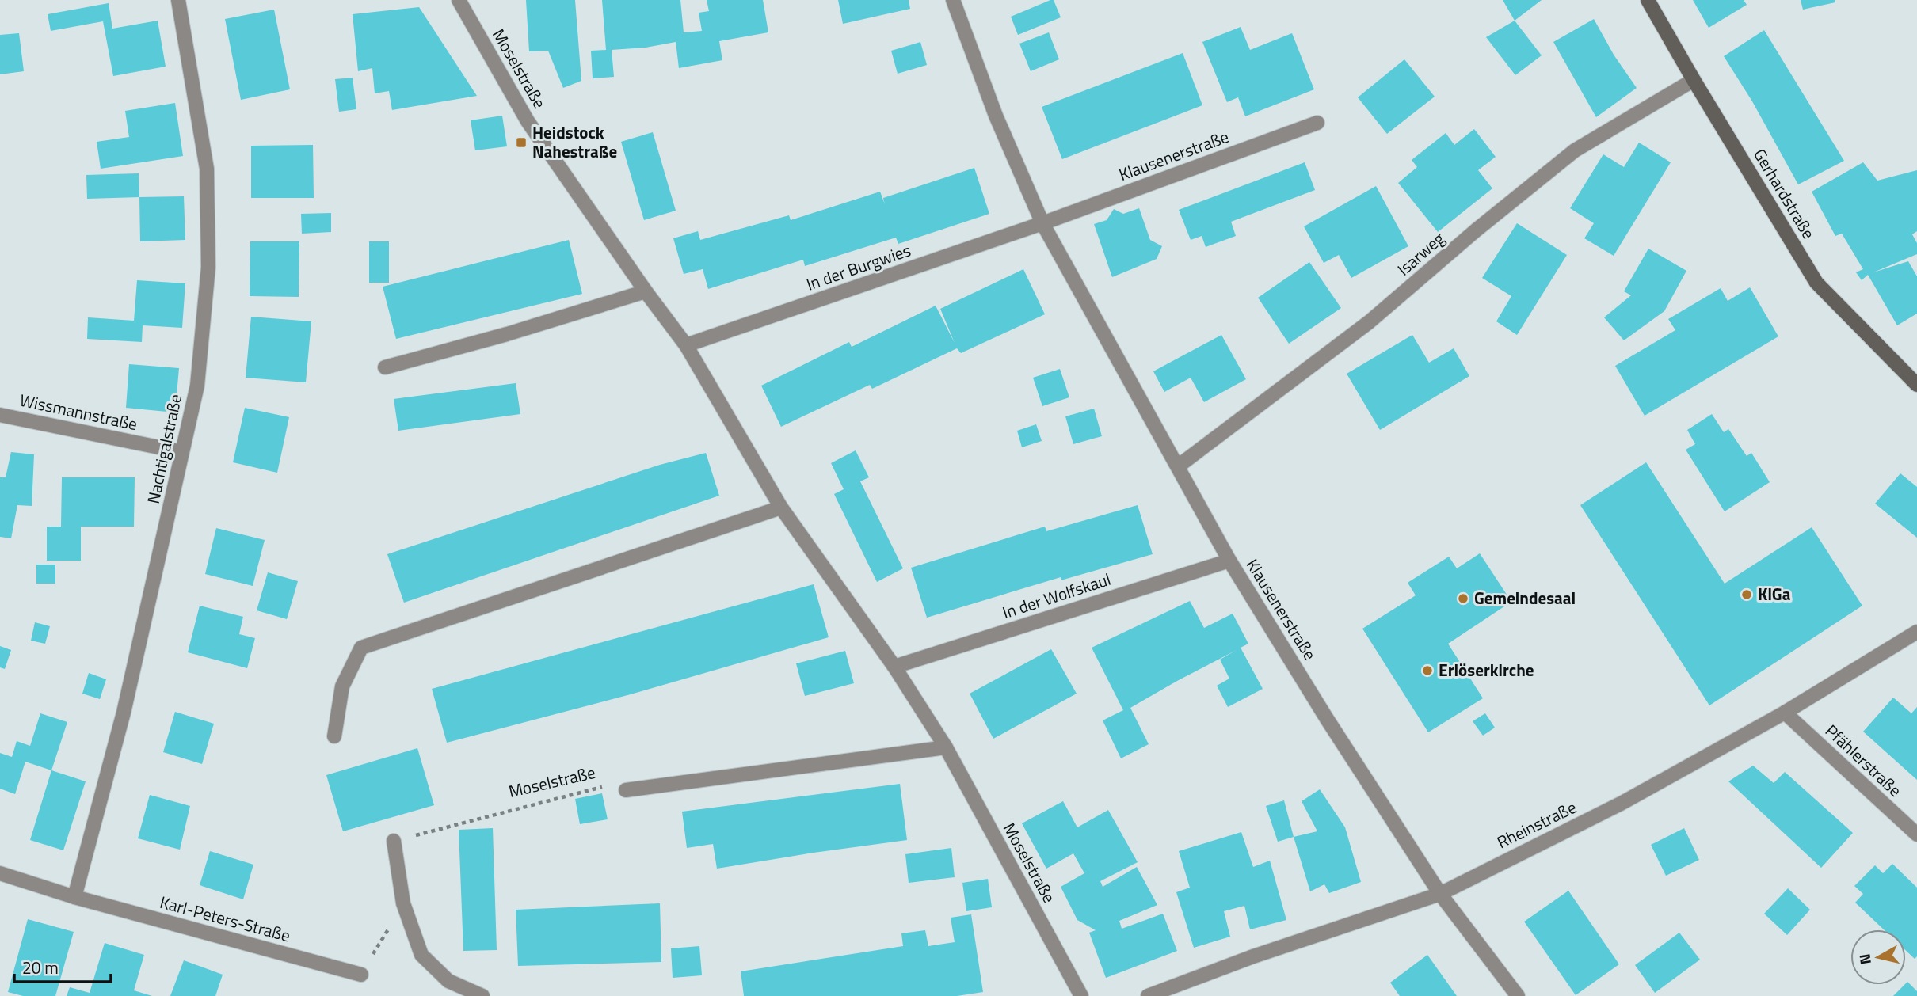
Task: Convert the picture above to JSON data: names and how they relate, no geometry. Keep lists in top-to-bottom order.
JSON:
{
  "streets": {
    "street": [
      "Moselstraße",
      "Klausenerstraße",
      "Gerhardstraße",
      "Isarweg",
      "In der Burgwies",
      "Wissmannstraße",
      "Nachtigalstraße",
      "In der Wolfskaul",
      "Pfählerstraße",
      "Rheinstraße",
      "Karl-Peters-Straße"
    ]
  },
  "crossings": [
    ["Moselstraße", "In der Burgwies"],
    ["Moselstraße", "In der Wolfskaul"],
    ["Klausenerstraße", "Isarweg"],
    ["Klausenerstraße", "In der Burgwies"],
    ["Klausenerstraße", "In der Wolfskaul"],
    ["Klausenerstraße", "Rheinstraße"],
    ["Gerhardstraße", "Isarweg"],
    ["Wissmannstraße", "Nachtigalstraße"],
    ["Nachtigalstraße", "Karl-Peters-Straße"],
    ["Pfählerstraße", "Rheinstraße"]
  ],
  "places": {
    "transit": ["Heidstock Nahestraße"],
    "other": ["KiGa", "Gemeindesaal", "Erlöserkirche"]
  },
  "scale_bar": "20 m",
  "north": "left"
}
